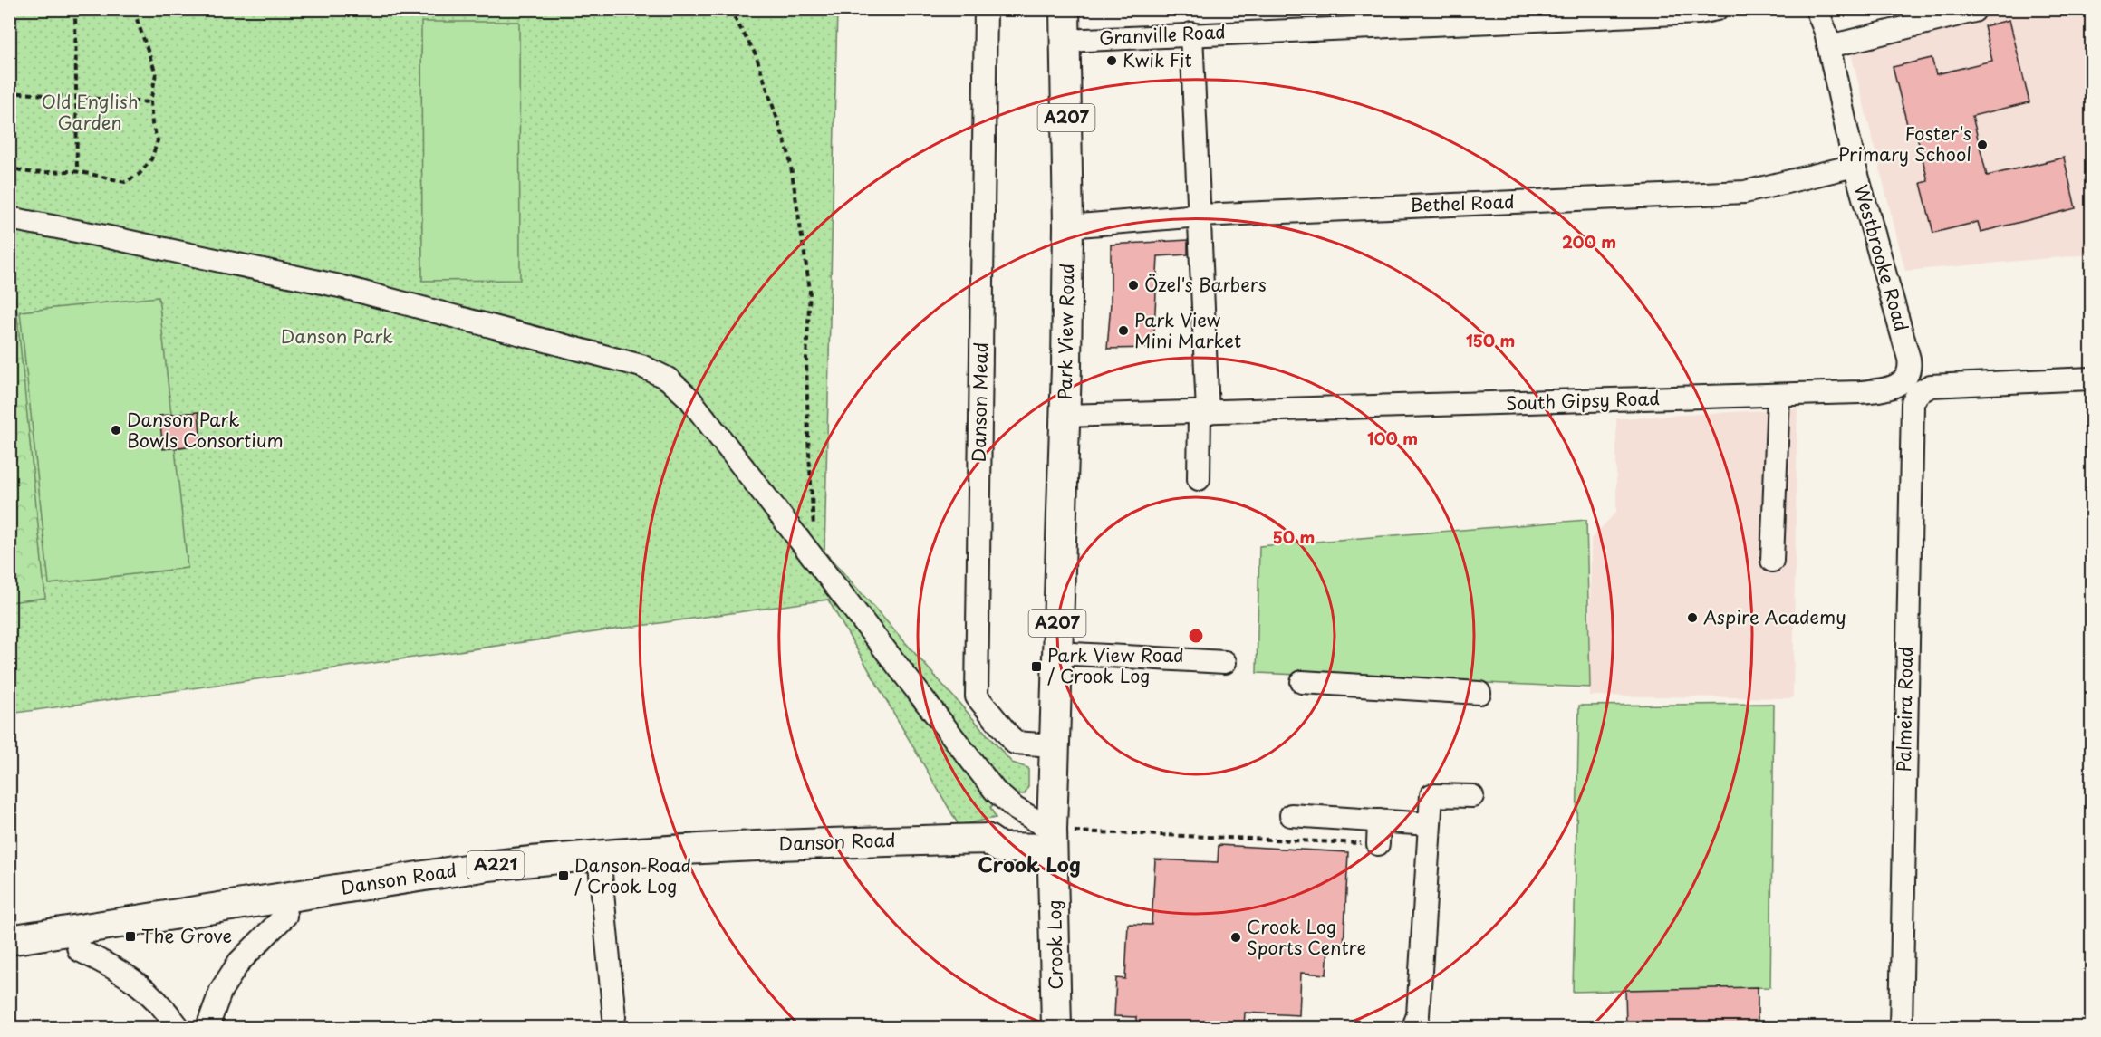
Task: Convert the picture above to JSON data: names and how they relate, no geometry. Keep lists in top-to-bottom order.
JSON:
{
  "streets": {
    "main road": [
      "A207",
      "Park View Road",
      "Danson Road",
      "A221",
      "Crook Log"
    ],
    "street": [
      "Granville Road",
      "Bethel Road",
      "Westbrooke Road",
      "South Gipsy Road",
      "Danson Mead",
      "Palmeira Road"
    ]
  },
  "crossings": [
    ["Granville Road", "Park View Road"],
    ["Bethel Road", "Westbrooke Road"],
    ["Bethel Road", "Park View Road"],
    ["Westbrooke Road", "South Gipsy Road"],
    ["Westbrooke Road", "Palmeira Road"],
    ["Park View Road", "South Gipsy Road"],
    ["Park View Road", "Danson Mead"],
    ["Park View Road", "Danson Road"],
    ["Park View Road", "Crook Log"],
    ["South Gipsy Road", "Palmeira Road"],
    ["Danson Road", "Crook Log"]
  ],
  "districts": ["Crook Log"],
  "parks": ["Old English Garden", "Danson Park"],
  "places": {
    "other": [
      "Kwik Fit",
      "Foster's Primary School",
      "Özel's Barbers",
      "Park View Mini Market",
      "Danson Park Bowls Consortium",
      "Aspire Academy",
      "Crook Log Sports Centre"
    ],
    "transit": ["Park View Road / Crook Log", "Danson Road / Crook Log", "The Grove"]
  },
  "rings": [
    "200 m",
    "150 m",
    "100 m",
    "50 m"
  ]
}
